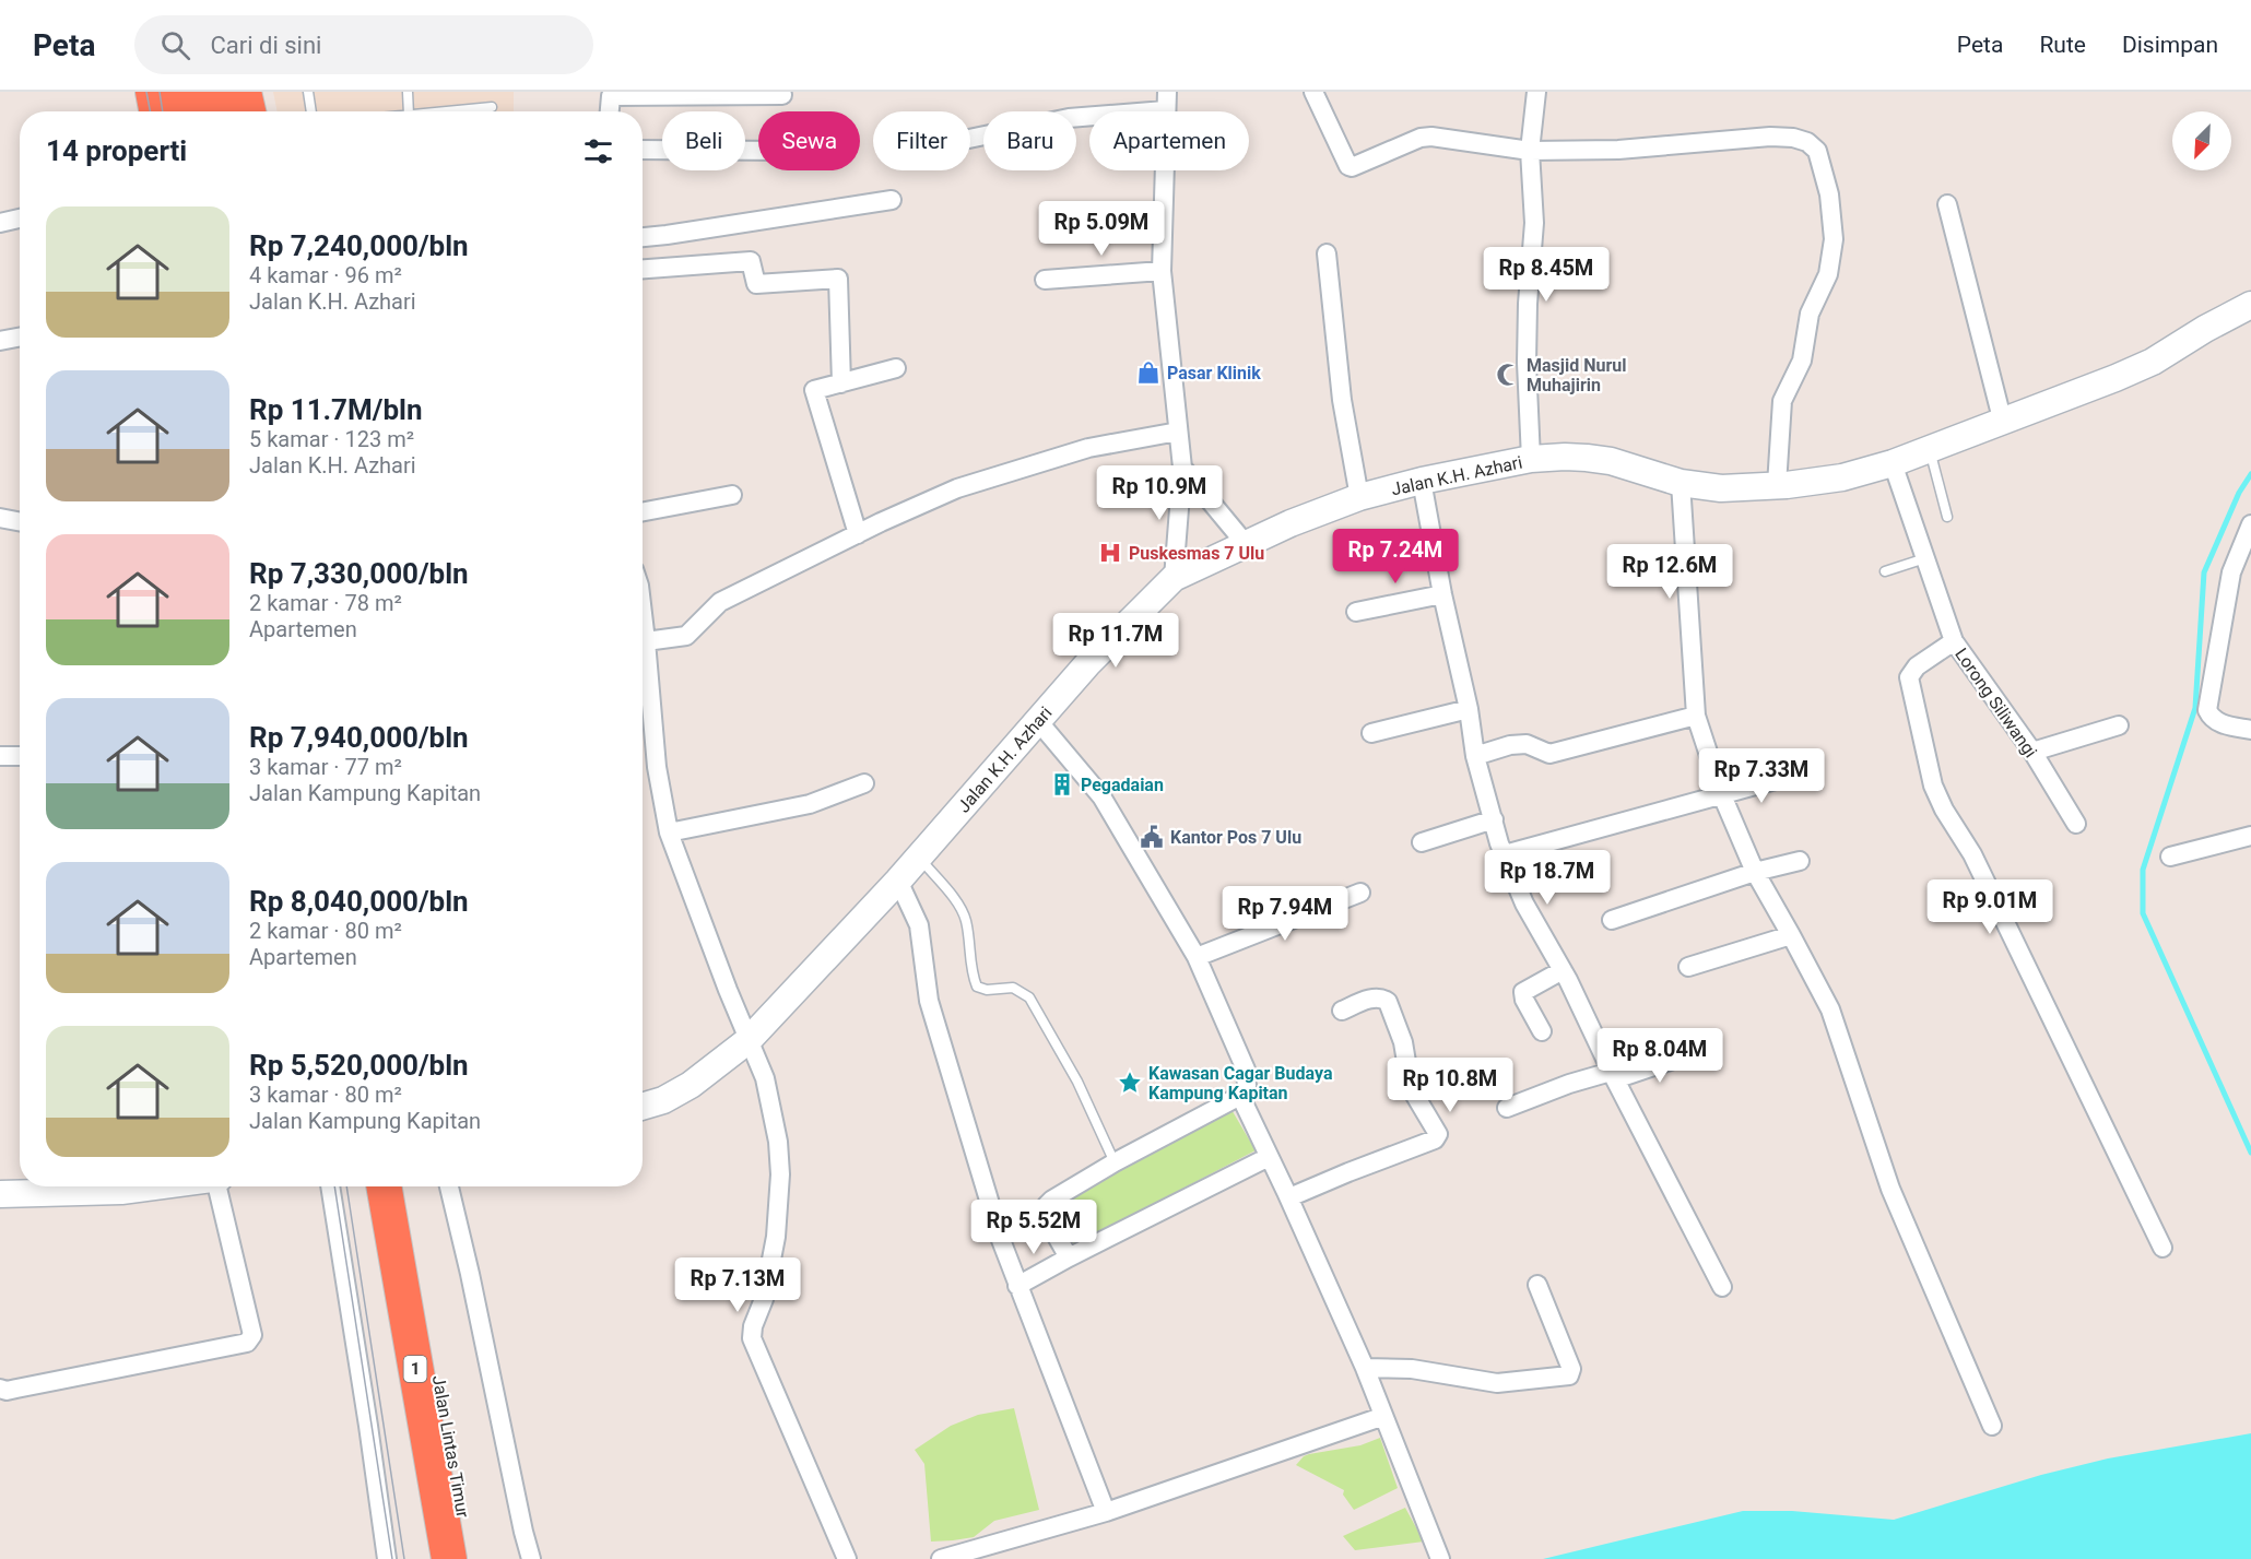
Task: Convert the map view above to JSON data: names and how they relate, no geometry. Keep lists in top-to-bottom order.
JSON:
{
  "streets": {
    "highway": ["1", "Jalan Lintas Timur"],
    "street": ["Jalan K.H. Azhari", "Lorong Siliwangi"]
  },
  "crossings": [
    ["Jalan K.H. Azhari", "Lorong Siliwangi"]
  ],
  "places": {
    "shop": ["Pasar Klinik"],
    "mosque": ["Masjid Nurul Muhajirin"],
    "hospital": ["Puskesmas 7 Ulu"],
    "building": ["Pegadaian"],
    "public building": ["Kantor Pos 7 Ulu"],
    "place": ["Kawasan Cagar Budaya Kampung Kapitan"]
  },
  "north": "bottom left",
  "page": {
    "header": "Peta",
    "search": "Cari di sini",
    "nav": ["Peta", "Rute", "Disimpan"],
    "chip": [
      "Beli",
      "Sewa",
      "Filter",
      "Baru",
      "Apartemen"
    ],
    "heading": "14 properti",
    "list": [
      {
        "name": "Rp 7,240,000/bln",
        "note": "4 kamar · 96 m² · Jalan K.H. Azhari"
      },
      {
        "name": "Rp 11.7M/bln",
        "note": "5 kamar · 123 m² · Jalan K.H. Azhari"
      },
      {
        "name": "Rp 7,330,000/bln",
        "note": "2 kamar · 78 m² · Apartemen"
      },
      {
        "name": "Rp 7,940,000/bln",
        "note": "3 kamar · 77 m² · Jalan Kampung Kapitan"
      },
      {
        "name": "Rp 8,040,000/bln",
        "note": "2 kamar · 80 m² · Apartemen"
      },
      {
        "name": "Rp 5,520,000/bln",
        "note": "3 kamar · 80 m² · Jalan Kampung Kapitan"
      }
    ],
    "price": [
      "Rp 5.09M",
      "Rp 8.45M",
      "Rp 10.9M",
      "Rp 7.24M",
      "Rp 12.6M",
      "Rp 11.7M",
      "Rp 7.33M",
      "Rp 18.7M",
      "Rp 9.01M",
      "Rp 7.94M",
      "Rp 8.04M",
      "Rp 10.8M",
      "Rp 5.52M",
      "Rp 7.13M"
    ]
  }
}
